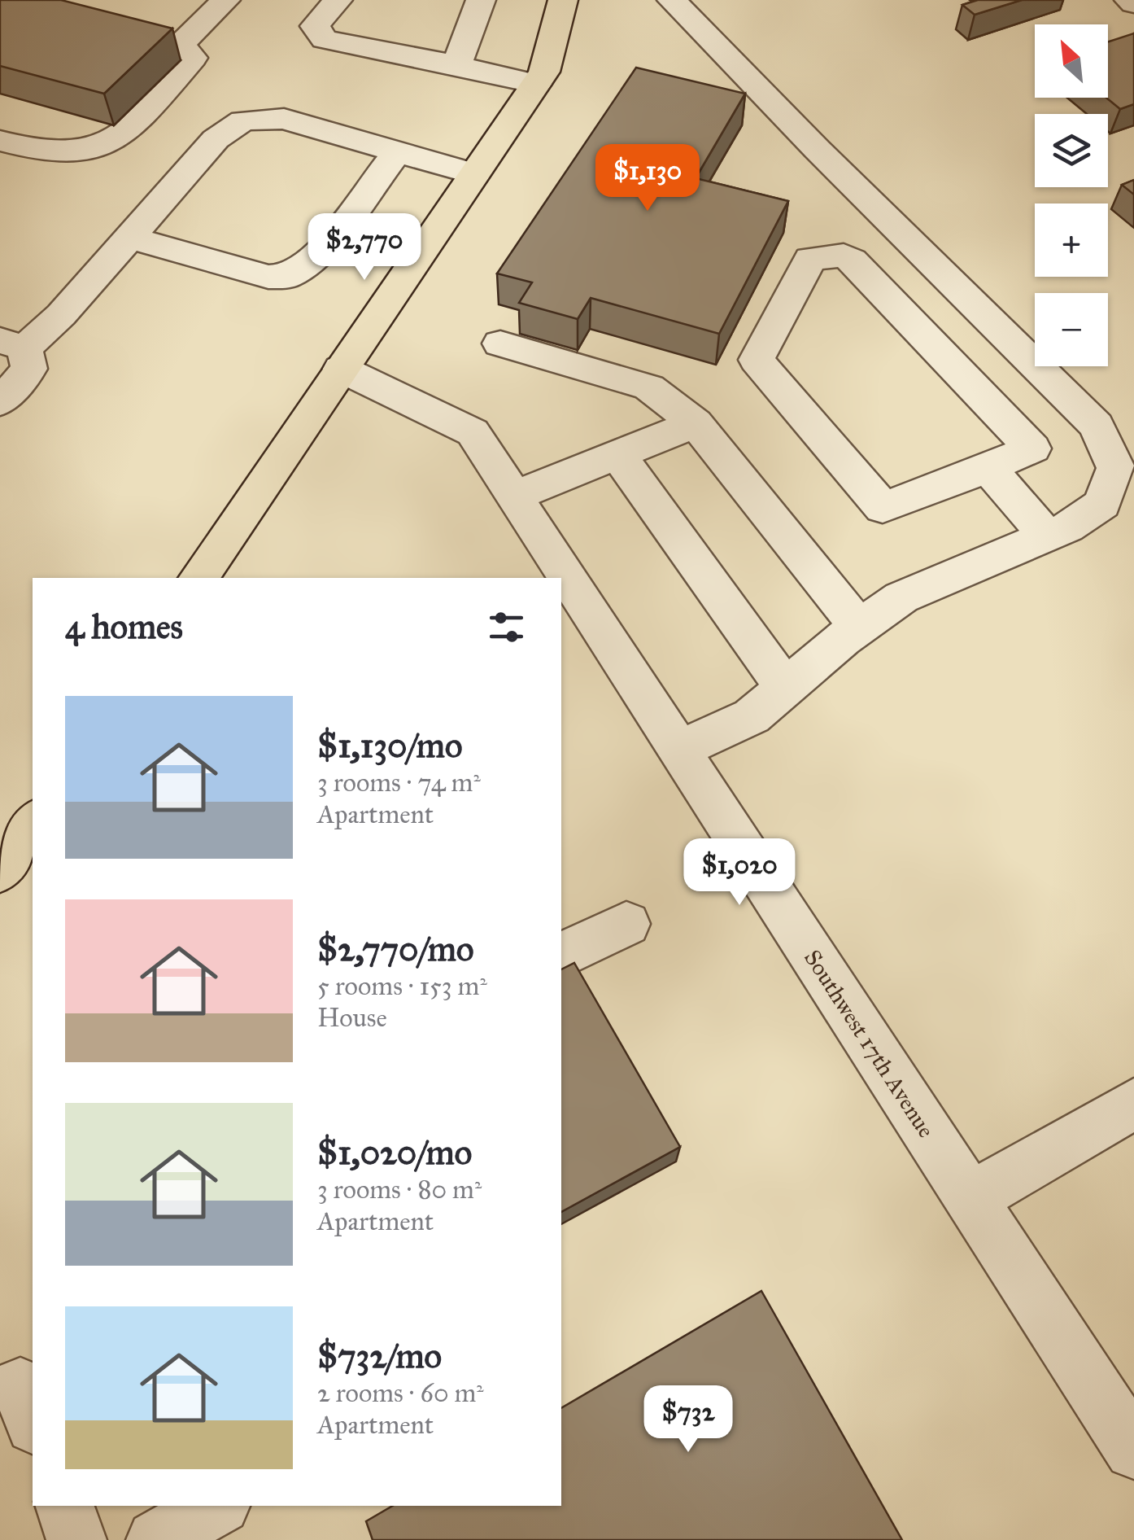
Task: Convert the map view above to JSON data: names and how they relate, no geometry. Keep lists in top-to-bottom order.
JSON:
{
  "streets": {
    "street": ["Southwest 17th Avenue"]
  },
  "north": "top left",
  "page": {
    "map_buttons": ["+", "−"],
    "price": [
      "$1,130",
      "$2,770",
      "$1,020",
      "$732"
    ],
    "heading": "4 homes",
    "list": [
      {
        "name": "$1,130/mo",
        "note": "3 rooms · 74 m² · Apartment"
      },
      {
        "name": "$2,770/mo",
        "note": "5 rooms · 153 m² · House"
      },
      {
        "name": "$1,020/mo",
        "note": "3 rooms · 80 m² · Apartment"
      },
      {
        "name": "$732/mo",
        "note": "2 rooms · 60 m² · Apartment"
      }
    ]
  }
}
